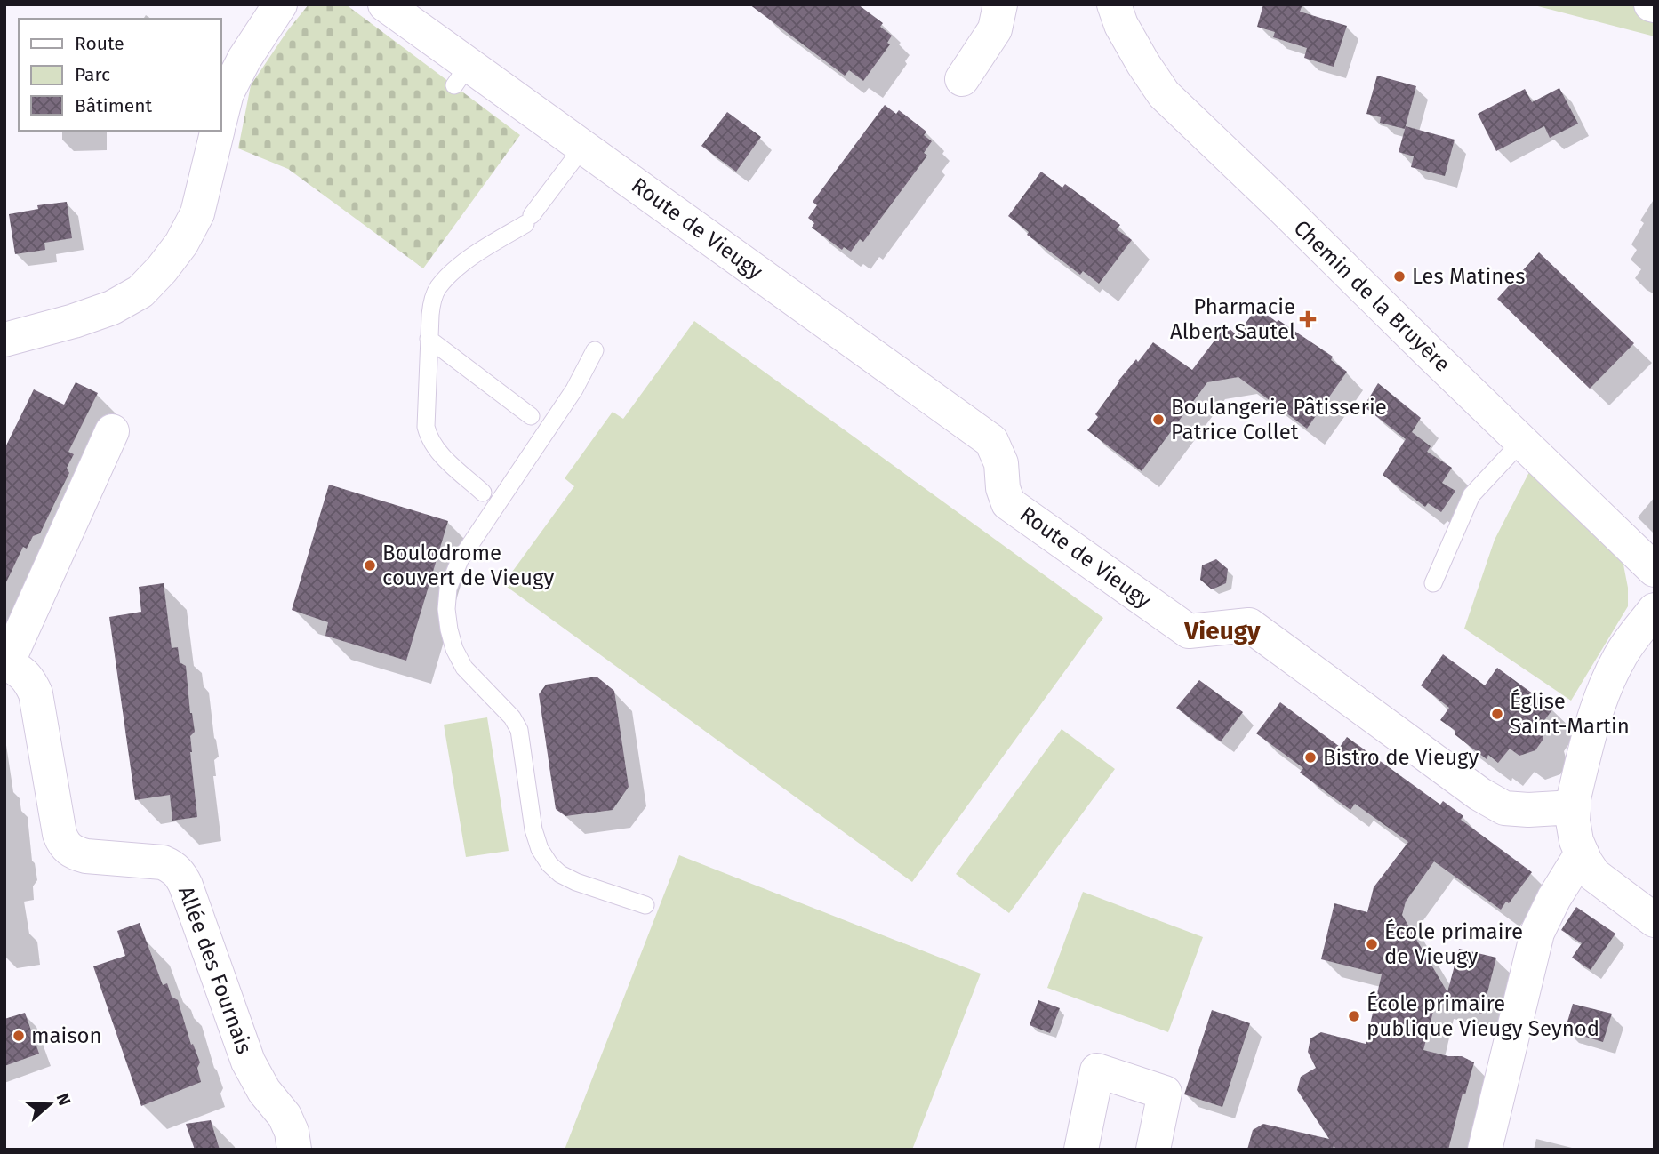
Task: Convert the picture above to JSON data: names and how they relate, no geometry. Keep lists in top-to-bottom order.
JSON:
{
  "streets": {
    "street": ["Route de Vieugy", "Chemin de la Bruyère", "Allée des Fournais"]
  },
  "districts": ["Vieugy"],
  "places": {
    "other": [
      "Les Matines",
      "Boulangerie Pâtisserie Patrice Collet",
      "Boulodrome couvert de Vieugy",
      "Église Saint-Martin",
      "Bistro de Vieugy",
      "École primaire de Vieugy",
      "École primaire publique Vieugy Seynod",
      "maison"
    ],
    "health": ["Pharmacie Albert Sautel"]
  },
  "legend": ["Route", "Parc", "Bâtiment"],
  "north": "right"
}
